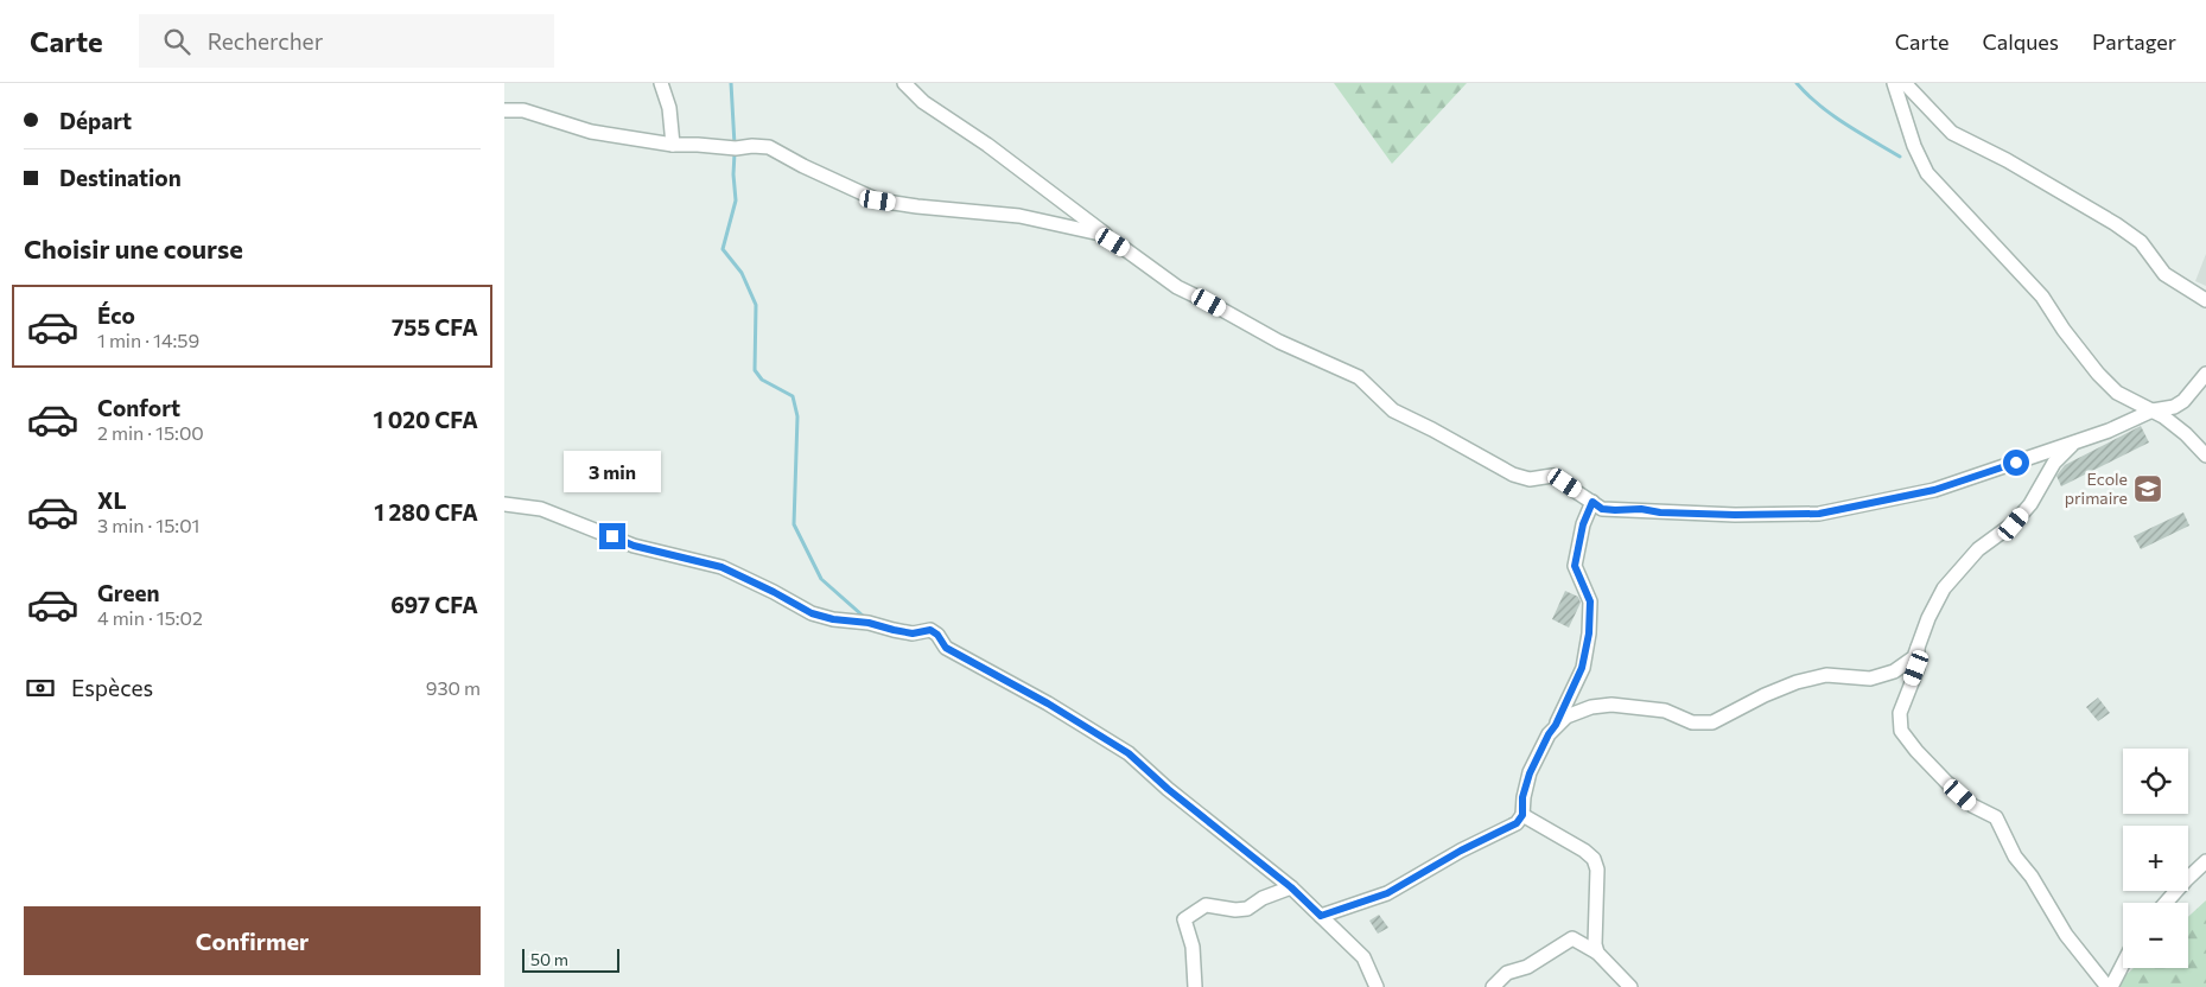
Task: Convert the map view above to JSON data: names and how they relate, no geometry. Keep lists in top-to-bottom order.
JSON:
{
  "places": {
    "school or university": ["Ecole primaire"]
  },
  "scale_bar": "50 m",
  "page": {
    "header": "Carte",
    "search": "Rechercher",
    "nav": ["Carte", "Calques", "Partager"],
    "banner": ["Départ", "Destination"],
    "heading": "Choisir une course",
    "list": [
      {
        "name": "Éco",
        "note": "1 min · 14:59",
        "value": "755 CFA"
      },
      {
        "name": "Confort",
        "note": "2 min · 15:00",
        "value": "1 020 CFA"
      },
      {
        "name": "XL",
        "note": "3 min · 15:01",
        "value": "1 280 CFA"
      },
      {
        "name": "Green",
        "note": "4 min · 15:02",
        "value": "697 CFA"
      }
    ],
    "bubble": "3 min",
    "pay": ["Espèces", "930 m"],
    "map_buttons": ["+", "−"],
    "buttons": "Confirmer",
    "scale": "50 m"
  }
}
